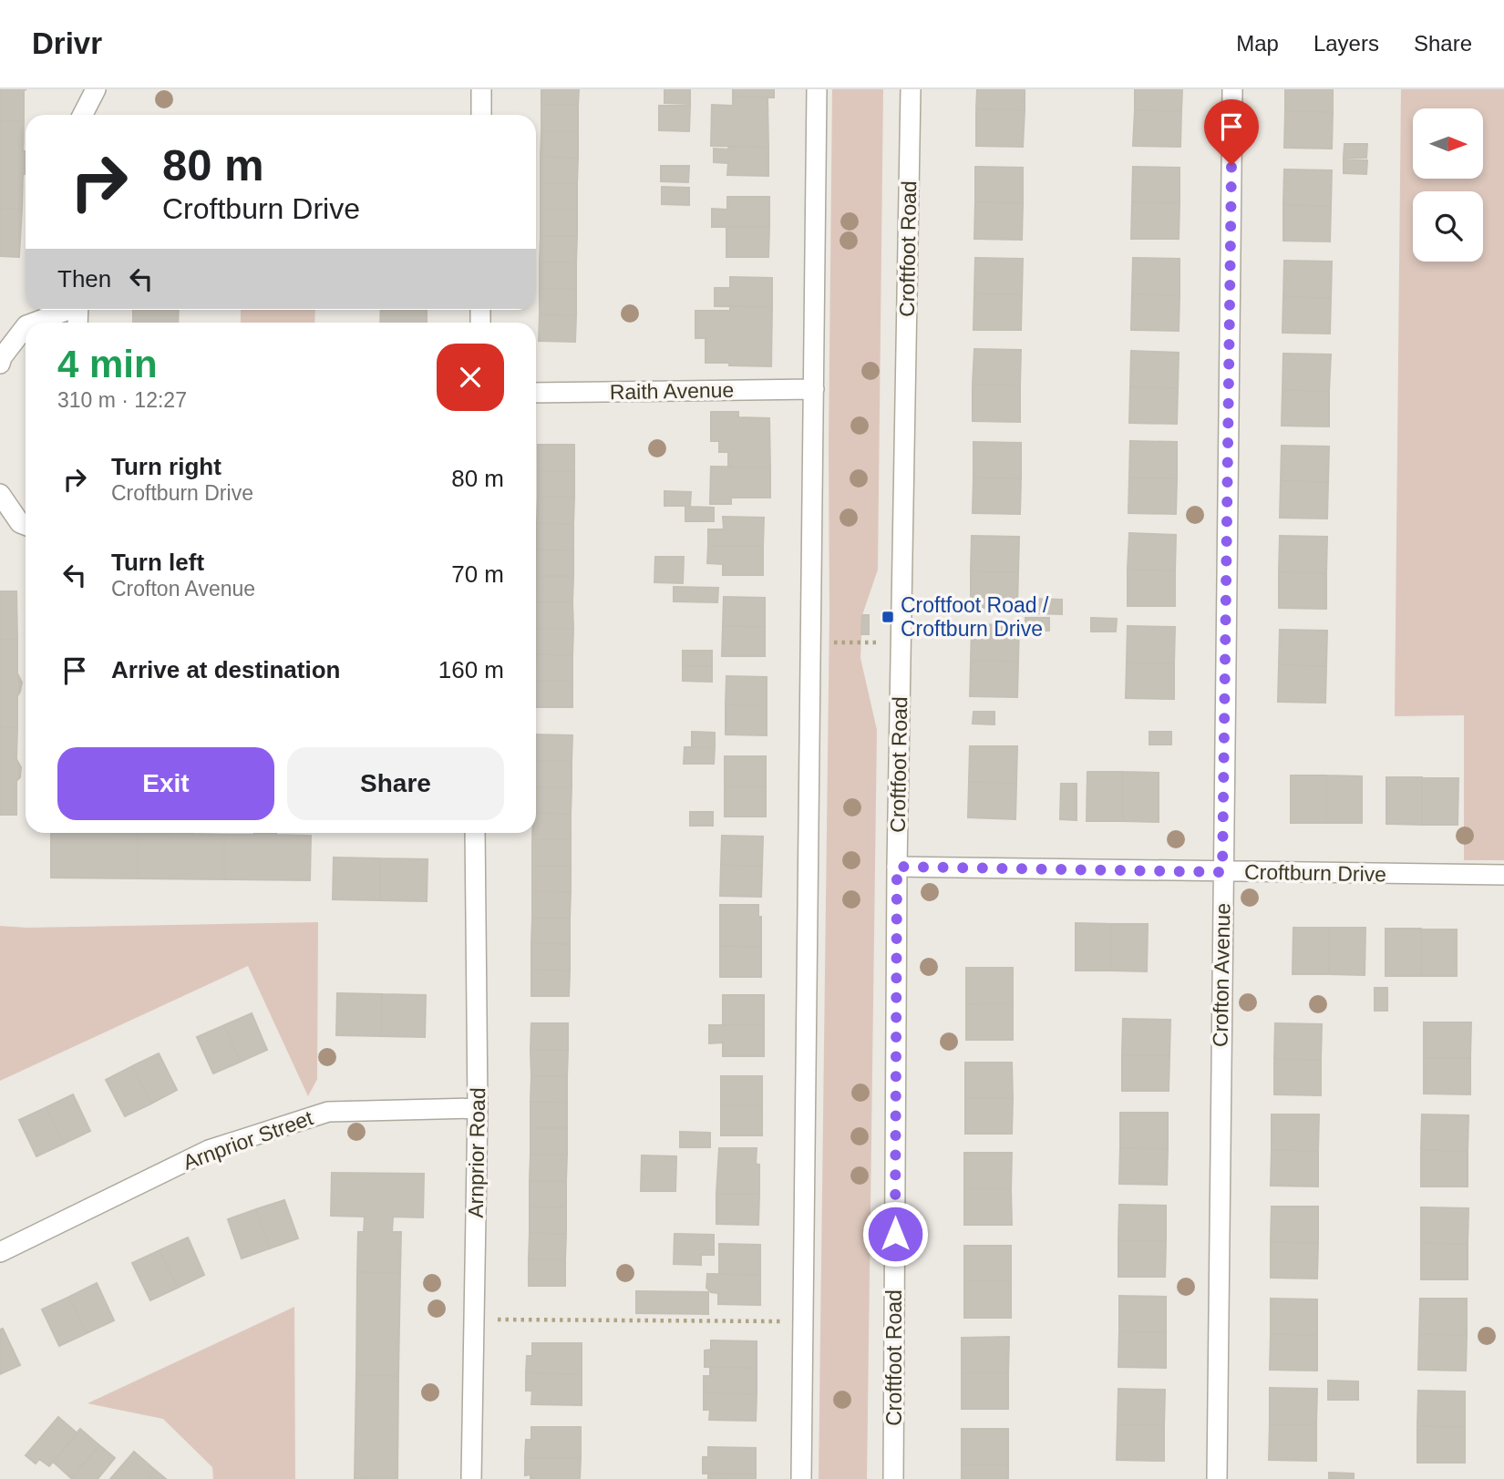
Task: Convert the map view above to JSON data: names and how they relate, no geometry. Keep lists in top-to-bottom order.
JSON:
{
  "streets": {
    "street": [
      "Croftfoot Road",
      "Raith Avenue",
      "Croftburn Drive",
      "Crofton Avenue",
      "Arnprior Street",
      "Arnprior Road"
    ]
  },
  "crossings": [
    ["Croftfoot Road", "Croftburn Drive"],
    ["Croftburn Drive", "Crofton Avenue"],
    ["Arnprior Street", "Arnprior Road"]
  ],
  "places": {
    "transit": ["Croftfoot Road / Croftburn Drive"]
  },
  "north": "right",
  "page": {
    "header": "Drivr",
    "nav": ["Map", "Layers", "Share"],
    "turn": ["80 m", "Croftburn Drive"],
    "then": "Then",
    "heading": ["4 min", "310 m · 12:27"],
    "list": [
      {
        "name": "Turn right",
        "note": "Croftburn Drive",
        "value": "80 m"
      },
      {
        "name": "Turn left",
        "note": "Crofton Avenue",
        "value": "70 m"
      },
      {
        "name": "Arrive at destination",
        "value": "160 m"
      }
    ],
    "buttons": ["Exit", "Share"]
  }
}
